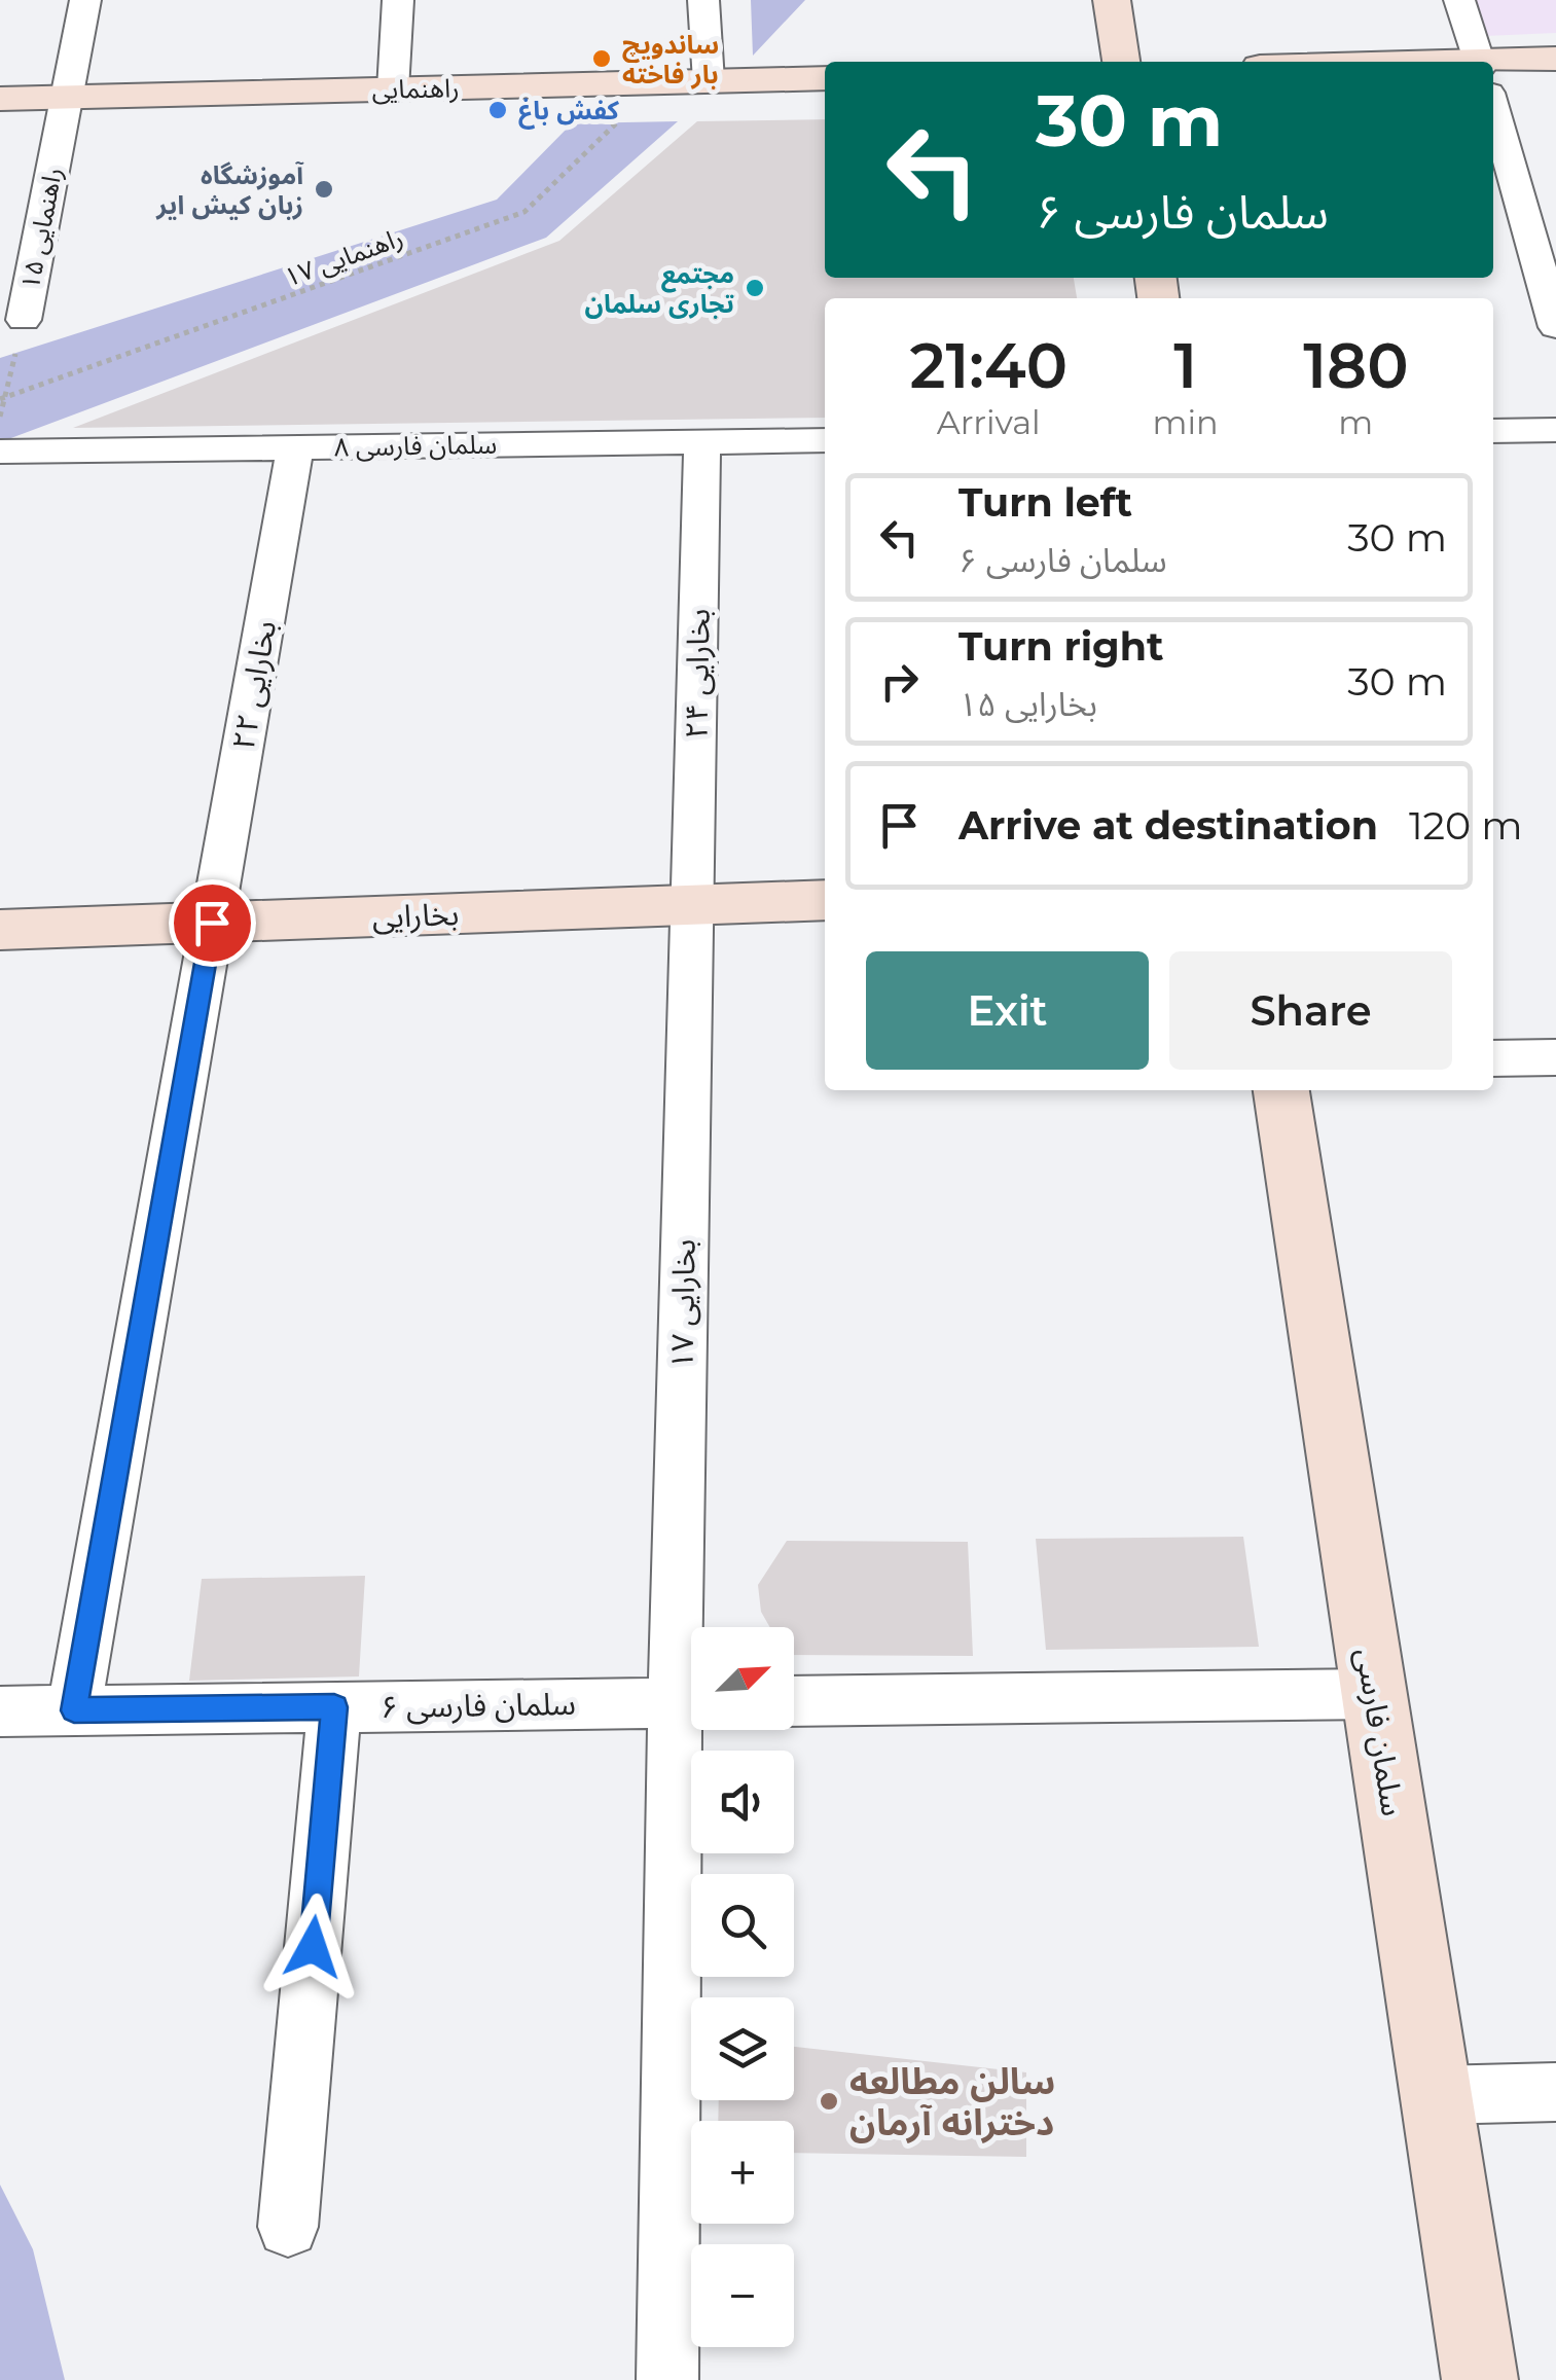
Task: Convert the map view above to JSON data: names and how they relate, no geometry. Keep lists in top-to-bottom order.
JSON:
{
  "streets": {
    "street": [
      "راهنمایی",
      "راهنمایی ۱۵",
      "سلمان فارسی ۸",
      "بخارایی ۲۴",
      "بخارایی ۲۲",
      "بخارایی",
      "بخارایی ۱۷",
      "سلمان فارسی ۶",
      "سلمان فارسی"
    ],
    "path": ["راهنمایی ۱۷"]
  },
  "crossings": [
    ["راهنمایی", "راهنمایی ۱۵"],
    ["راهنمایی", "راهنمایی ۱۷"],
    ["راهنمایی ۱۵", "راهنمایی ۱۷"],
    ["سلمان فارسی ۸", "بخارایی ۲۴"],
    ["سلمان فارسی ۸", "بخارایی ۲۲"],
    ["بخارایی ۲۴", "بخارایی"],
    ["بخارایی ۲۴", "بخارایی ۱۷"],
    ["بخارایی ۲۲", "بخارایی"],
    ["بخارایی ۲۲", "سلمان فارسی ۶"],
    ["بخارایی", "بخارایی ۱۷"]
  ],
  "places": [
    "ساندویچ بار فاخته",
    "کفش باغ",
    "آموزشگاه زبان کیش ایر",
    "مجتمع تجاری سلمان",
    "سالن مطالعه دخترانه آرمان"
  ],
  "north": "top right",
  "page": {
    "turn": ["30 m", "سلمان فارسی ۶"],
    "eta": [
      "21:40",
      "Arrival",
      "1",
      "min",
      "180",
      "m"
    ],
    "list": [
      {
        "name": "Turn left",
        "note": "سلمان فارسی ۶",
        "value": "30 m"
      },
      {
        "name": "Turn right",
        "note": "بخارایی ۱۵",
        "value": "30 m"
      },
      {
        "name": "Arrive at destination",
        "value": "120 m"
      }
    ],
    "buttons": ["Exit", "Share"],
    "map_buttons": ["+", "−"]
  }
}
